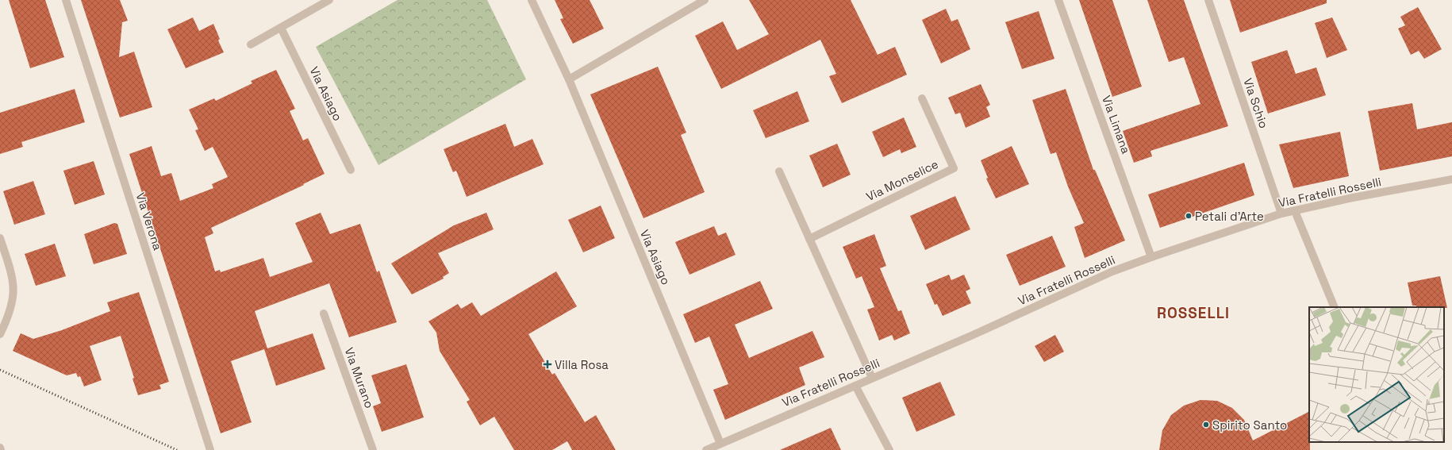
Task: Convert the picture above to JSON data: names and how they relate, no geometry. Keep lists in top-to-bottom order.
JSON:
{
  "streets": {
    "street": [
      "Via Asiago",
      "Via Schio",
      "Via Limana",
      "Via Monselice",
      "Via Fratelli Rosselli",
      "Via Verona",
      "Via Murano"
    ]
  },
  "crossings": [
    ["Via Asiago", "Via Fratelli Rosselli"],
    ["Via Schio", "Via Fratelli Rosselli"],
    ["Via Limana", "Via Fratelli Rosselli"]
  ],
  "districts": ["ROSSELLI"],
  "places": {
    "other": ["Petali d'Arte", "Spirito Santo"],
    "health": ["Villa Rosa"]
  }
}
